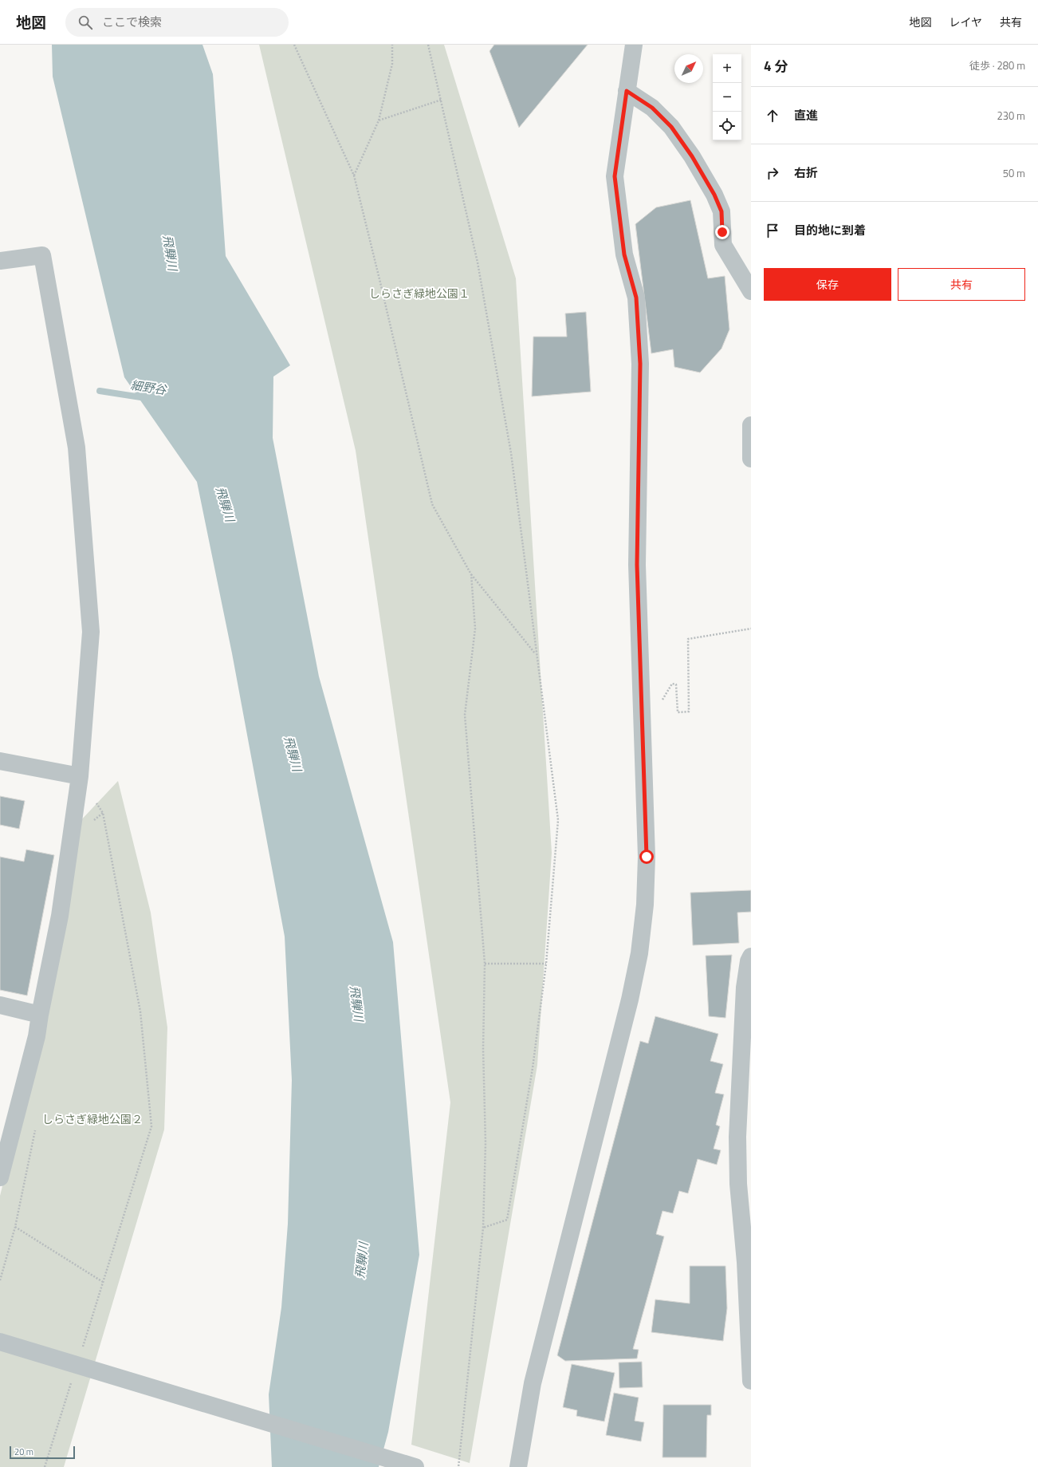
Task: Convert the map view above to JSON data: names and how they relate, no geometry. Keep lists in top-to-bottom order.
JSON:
{
  "water": ["飛騨川", "細野谷"],
  "parks": ["しらさぎ緑地公園１", "しらさぎ緑地公園２"],
  "scale_bar": "20 m",
  "north": "top right",
  "page": {
    "header": "地図",
    "search": "ここで検索",
    "nav": ["地図", "レイヤ", "共有"],
    "heading": ["4 分", "徒歩 · 280 m"],
    "map_buttons": ["+", "−"],
    "list": [
      ["直進", "230 m"],
      ["右折", "50 m"],
      "目的地に到着"
    ],
    "buttons": ["保存", "共有"],
    "scale": "20 m"
  }
}
